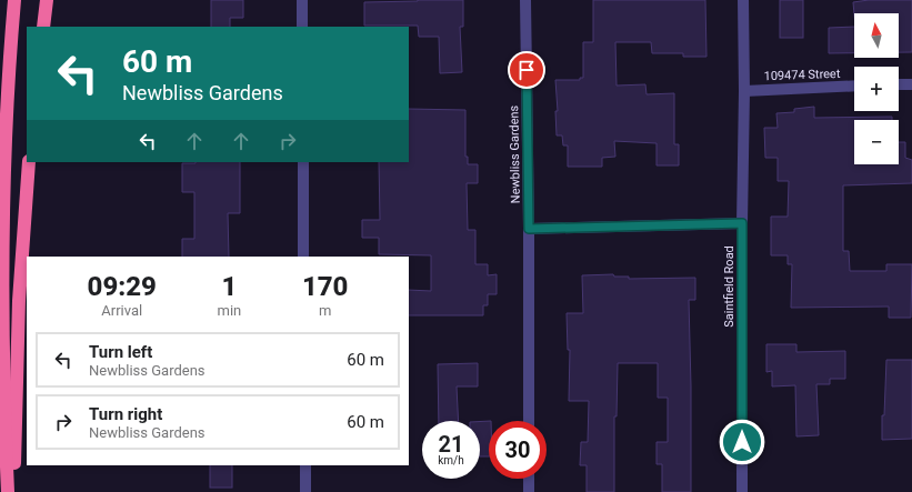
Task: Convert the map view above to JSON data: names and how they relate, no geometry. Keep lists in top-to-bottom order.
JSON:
{
  "streets": {
    "street": ["109474 Street", "Newbliss Gardens", "Saintfield Road"]
  },
  "crossings": [
    ["109474 Street", "Saintfield Road"]
  ],
  "north": "top",
  "page": {
    "map_buttons": ["+", "−"],
    "turn": ["60 m", "Newbliss Gardens"],
    "eta": [
      "09:29",
      "Arrival",
      "1",
      "min",
      "170",
      "m"
    ],
    "list": [
      {
        "name": "Turn left",
        "note": "Newbliss Gardens",
        "value": "60 m"
      },
      {
        "name": "Turn right",
        "note": "Newbliss Gardens",
        "value": "60 m"
      }
    ],
    "speed": "21 km/h",
    "limit": "30"
  }
}
